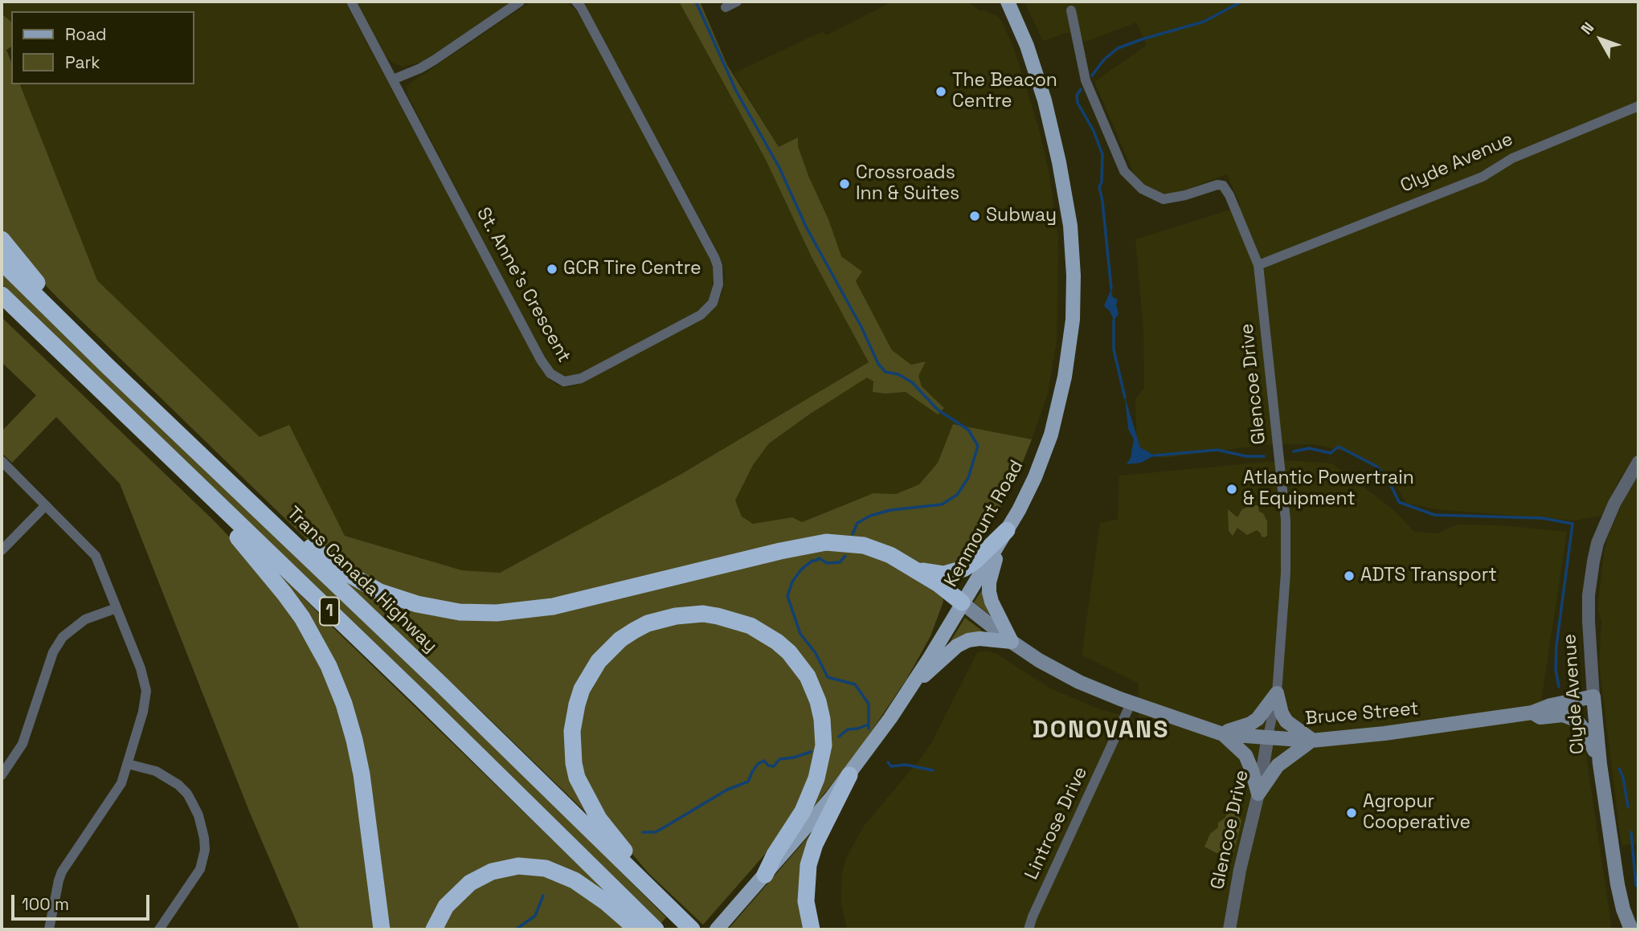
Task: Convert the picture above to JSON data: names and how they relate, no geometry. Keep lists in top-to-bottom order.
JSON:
{
  "streets": {
    "highway": ["Trans Canada Highway", "1"],
    "main road": ["Clyde Avenue", "Kenmount Road", "Bruce Street"],
    "street": ["St. Anne's Crescent", "Glencoe Drive", "Lintrose Drive"]
  },
  "crossings": [
    ["Clyde Avenue", "Glencoe Drive"],
    ["Clyde Avenue", "Bruce Street"],
    ["Glencoe Drive", "Bruce Street"],
    ["Kenmount Road", "Bruce Street"],
    ["Bruce Street", "Lintrose Drive"]
  ],
  "districts": ["DONOVANS"],
  "places": [
    "The Beacon Centre",
    "Crossroads Inn & Suites",
    "Subway",
    "GCR Tire Centre",
    "Atlantic Powertrain & Equipment",
    "ADTS Transport",
    "Agropur Cooperative"
  ],
  "legend": ["Road", "Park"],
  "scale_bar": "100 m",
  "north": "top left"
}
